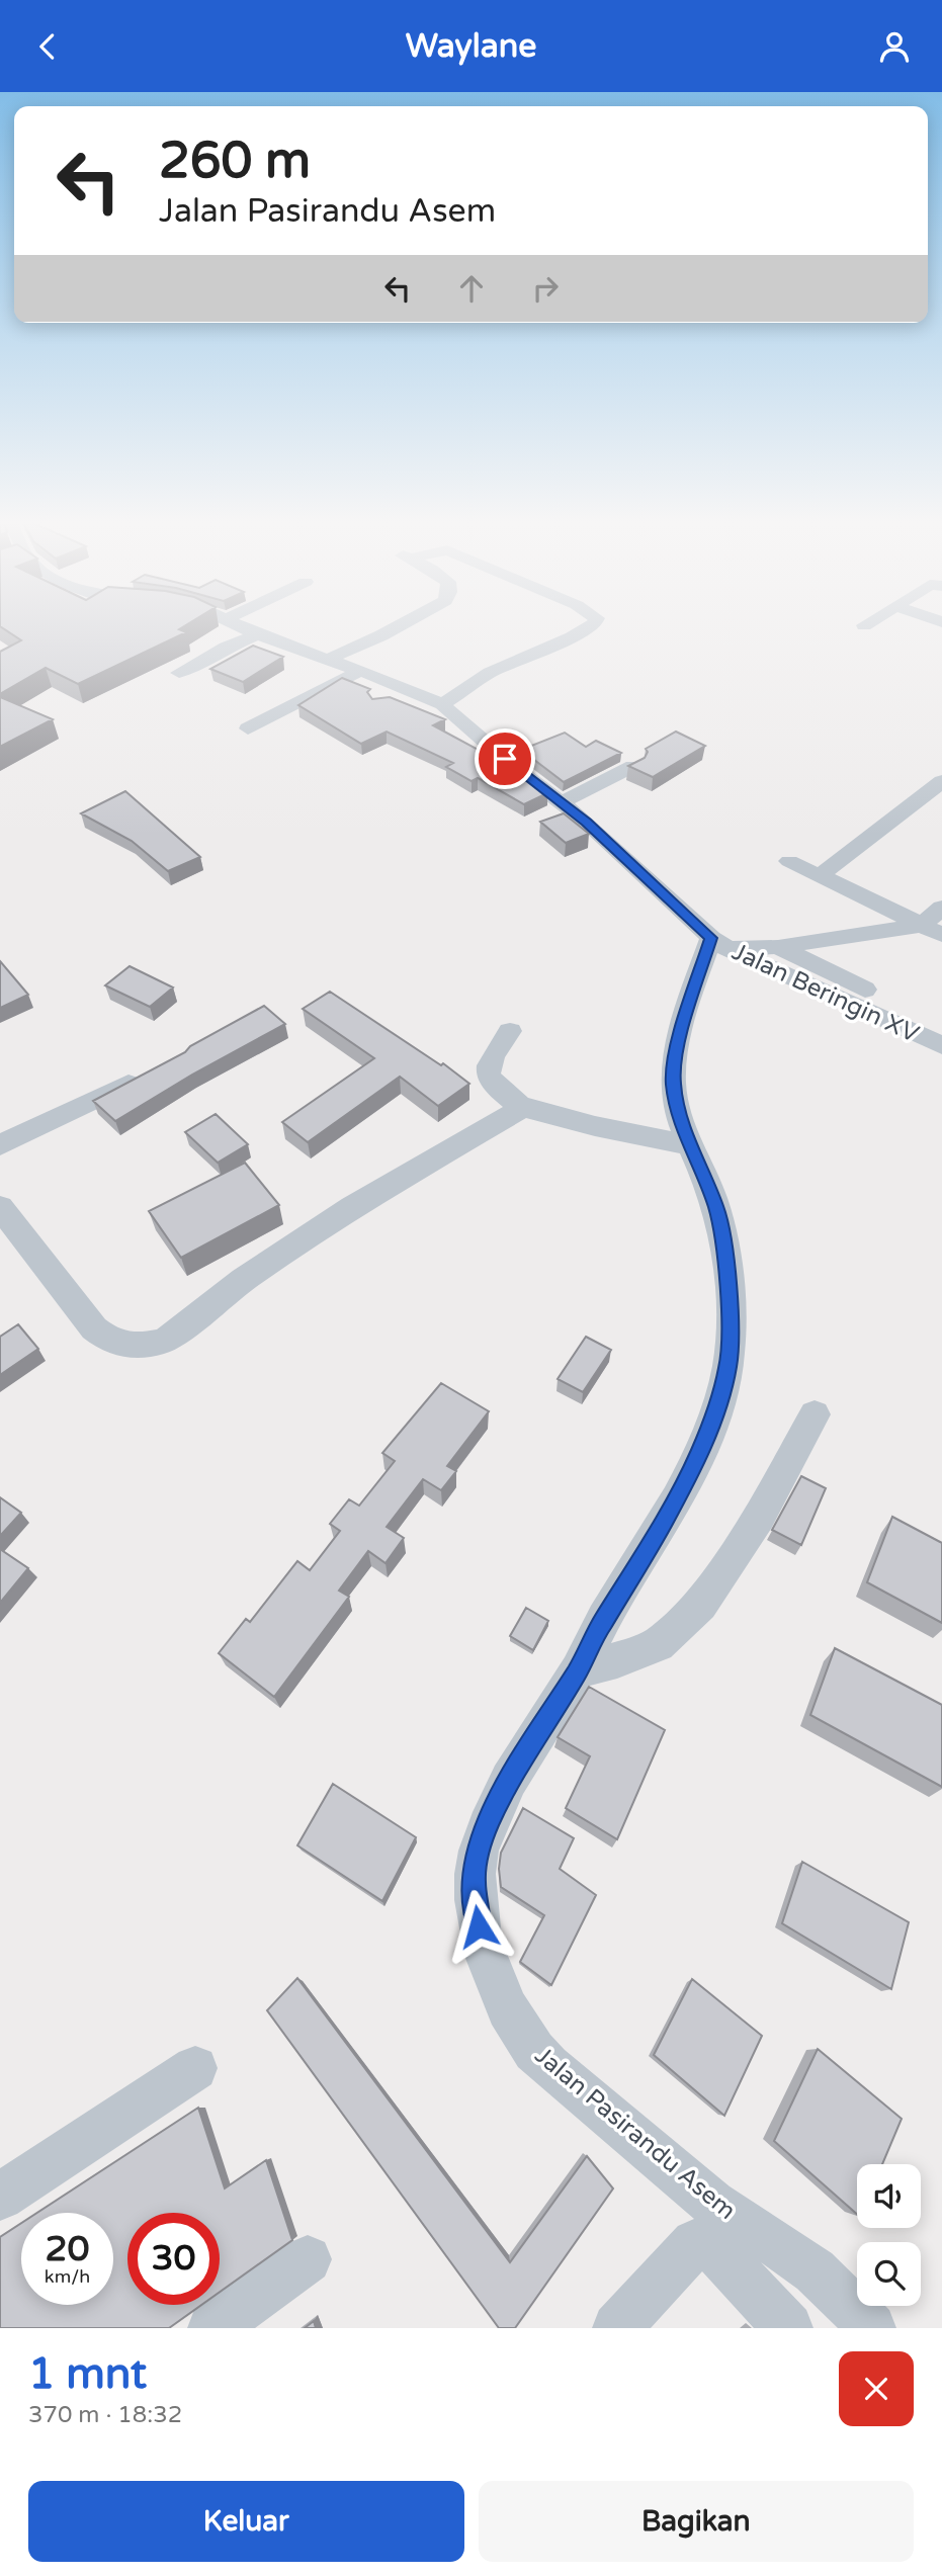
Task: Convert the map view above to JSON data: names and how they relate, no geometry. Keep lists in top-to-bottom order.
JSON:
{
  "streets": {
    "street": ["Jalan Beringin XV", "Jalan Pasirandu Asem"]
  },
  "crossings": [
    ["Jalan Beringin XV", "Jalan Pasirandu Asem"]
  ],
  "page": {
    "header": "Waylane",
    "turn": ["260 m", "Jalan Pasirandu Asem"],
    "speed": "20 km/h",
    "limit": "30",
    "heading": ["1 mnt", "370 m · 18:32"],
    "buttons": ["Keluar", "Bagikan"]
  }
}
